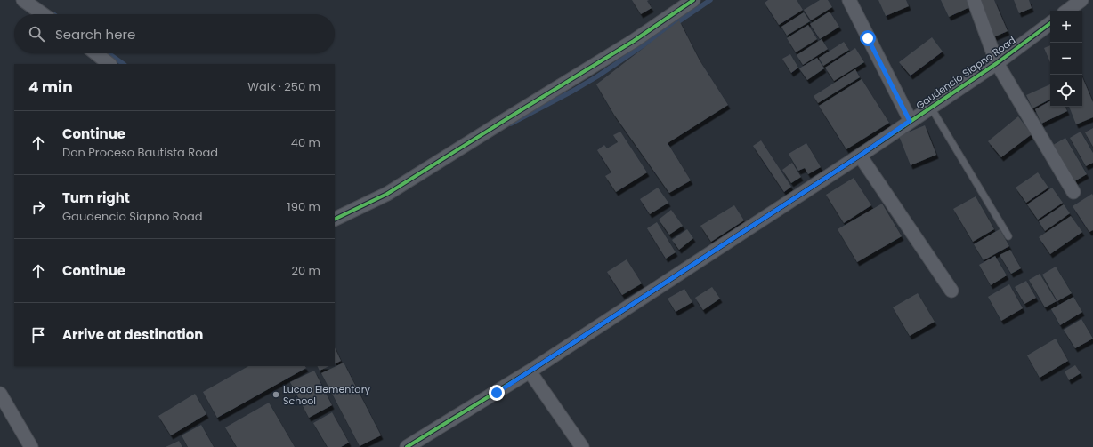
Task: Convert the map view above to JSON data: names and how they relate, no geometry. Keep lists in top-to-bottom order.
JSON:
{
  "streets": {
    "street": ["Gaudencio Siapno Road"]
  },
  "places": ["Lucao Elementary School"],
  "page": {
    "map_buttons": ["+", "−"],
    "search": "Search here",
    "heading": ["4 min", "Walk · 250 m"],
    "list": [
      ["Continue", "Don Proceso Bautista Road", "40 m"],
      ["Turn right", "Gaudencio Siapno Road", "190 m"],
      ["Continue", "20 m"],
      "Arrive at destination"
    ]
  }
}
